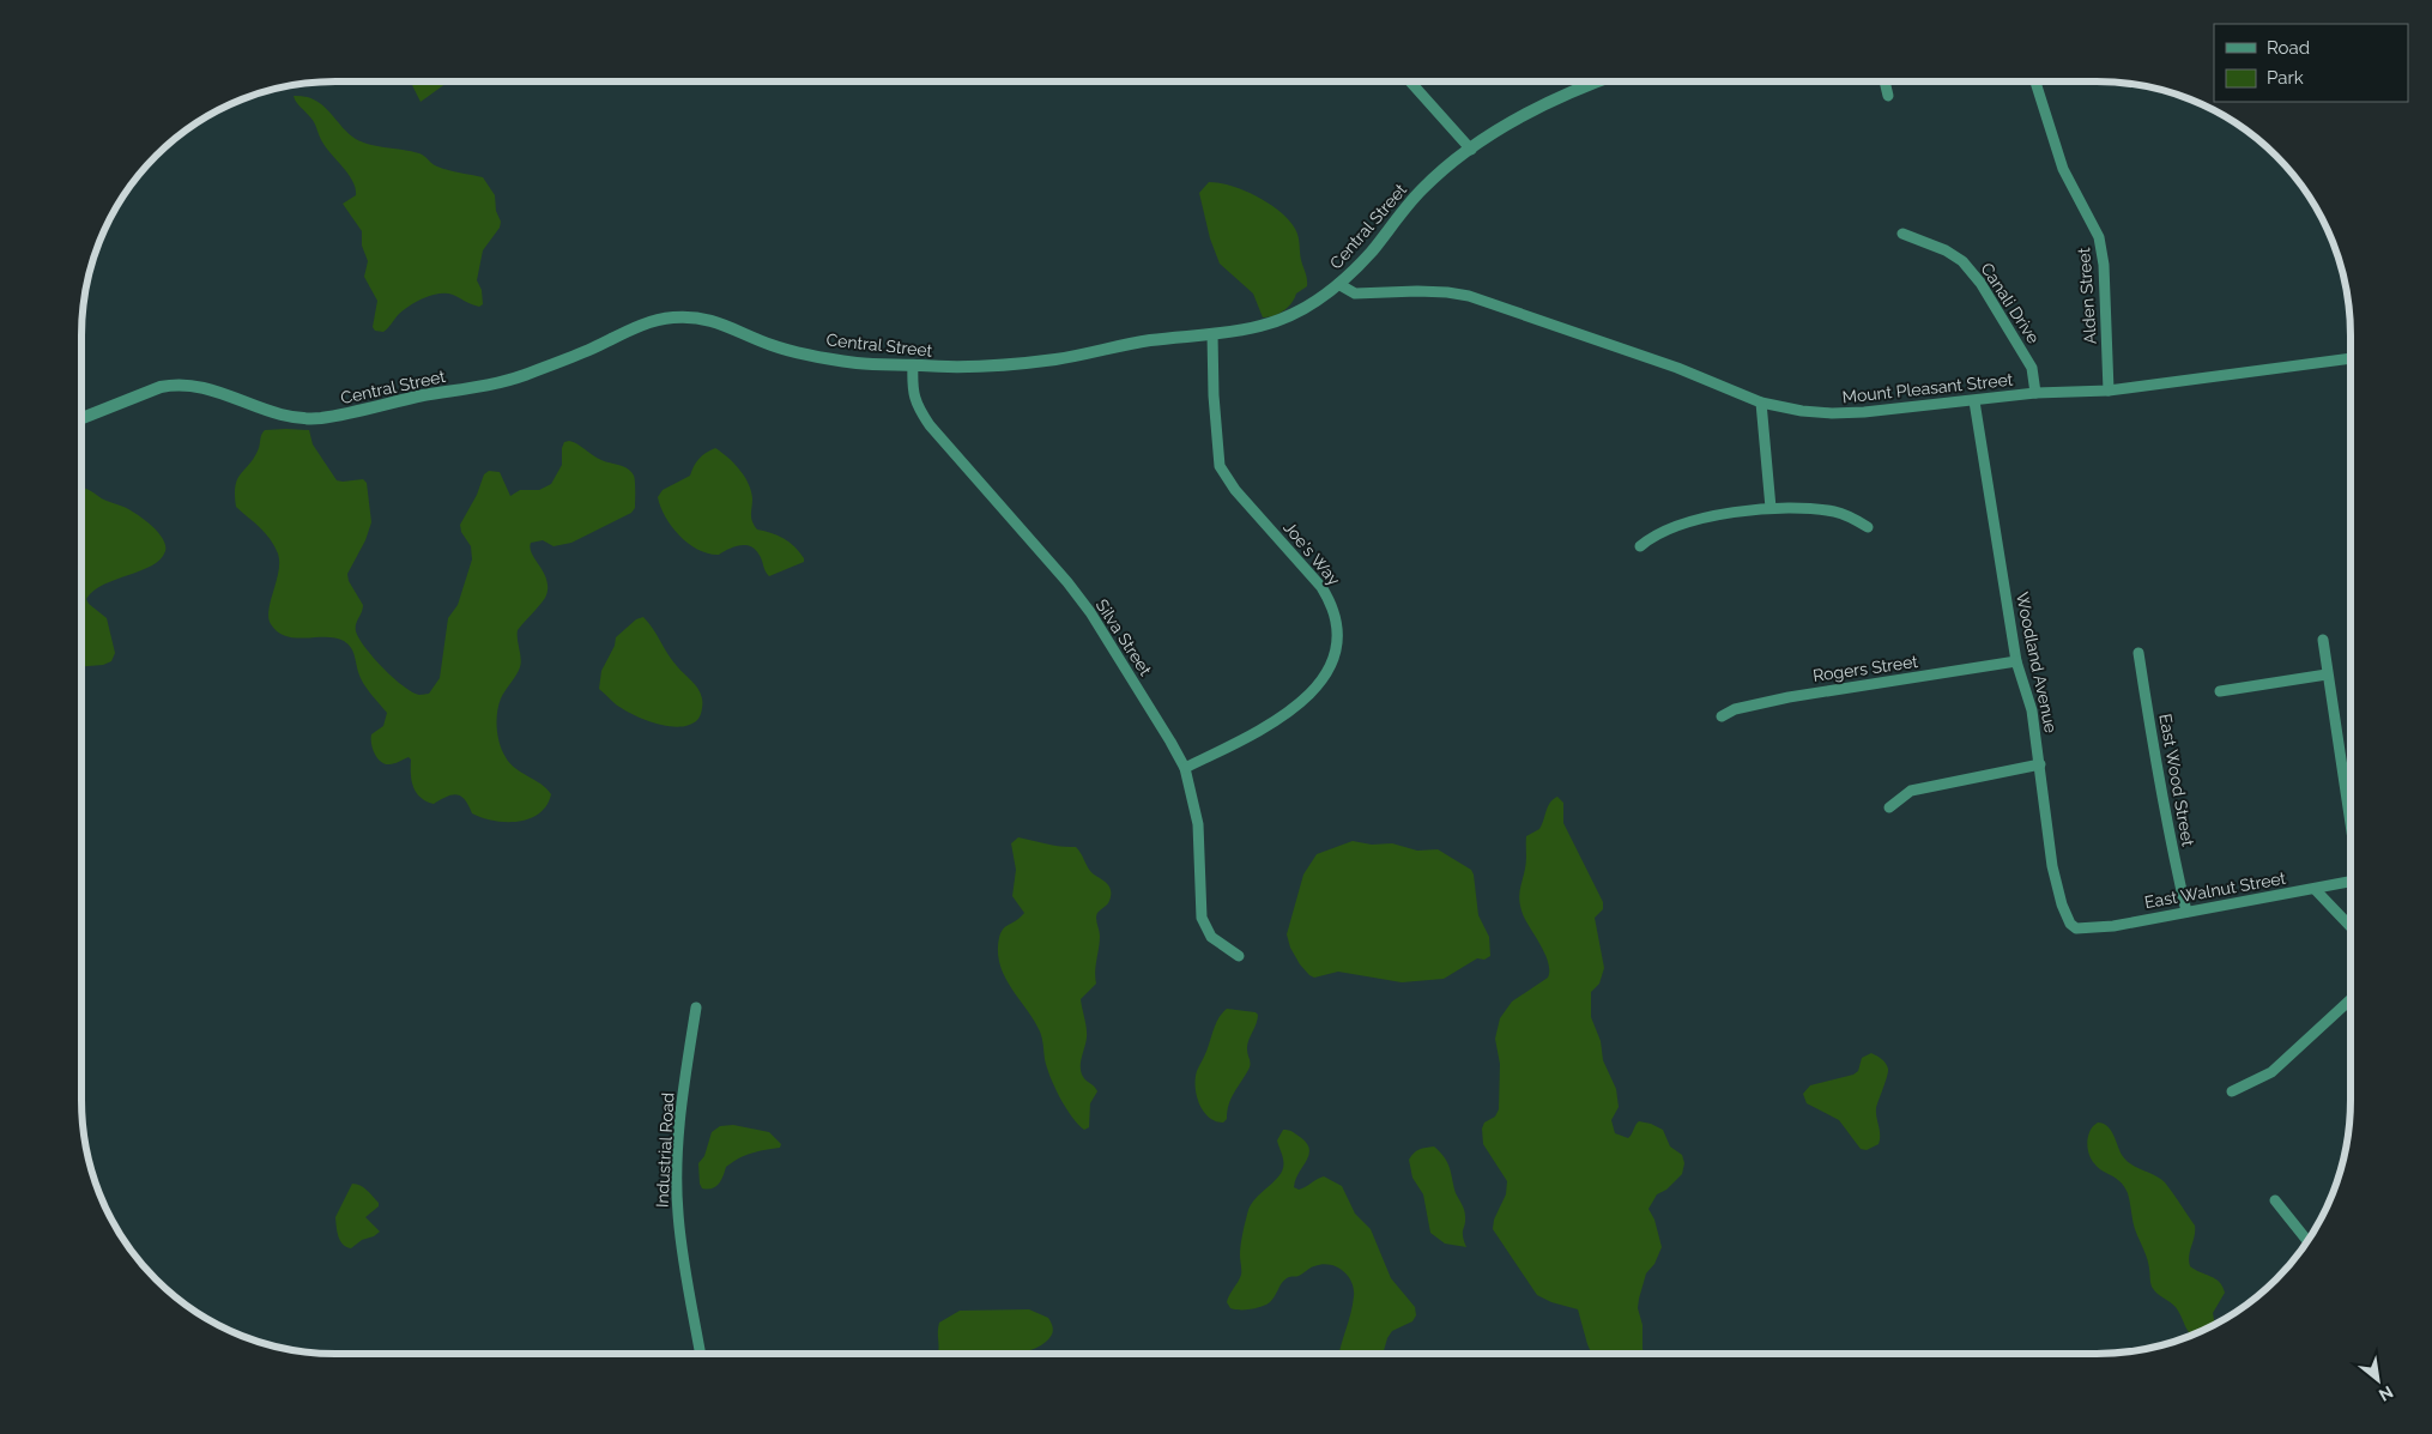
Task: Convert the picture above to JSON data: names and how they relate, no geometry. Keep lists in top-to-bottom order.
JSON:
{
  "streets": {
    "street": [
      "Central Street",
      "Alden Street",
      "Canali Drive",
      "Mount Pleasant Street",
      "Joe's Way",
      "Silva Street",
      "Woodland Avenue",
      "Rogers Street",
      "East Wood Street",
      "East Walnut Street",
      "Industrial Road"
    ]
  },
  "crossings": [
    ["Central Street", "Mount Pleasant Street"],
    ["Central Street", "Joe's Way"],
    ["Central Street", "Silva Street"],
    ["Alden Street", "Mount Pleasant Street"],
    ["Canali Drive", "Mount Pleasant Street"],
    ["Mount Pleasant Street", "Woodland Avenue"],
    ["Joe's Way", "Silva Street"],
    ["Woodland Avenue", "Rogers Street"],
    ["Woodland Avenue", "East Walnut Street"],
    ["East Wood Street", "East Walnut Street"]
  ],
  "legend": ["Road", "Park"],
  "north": "bottom right"
}
